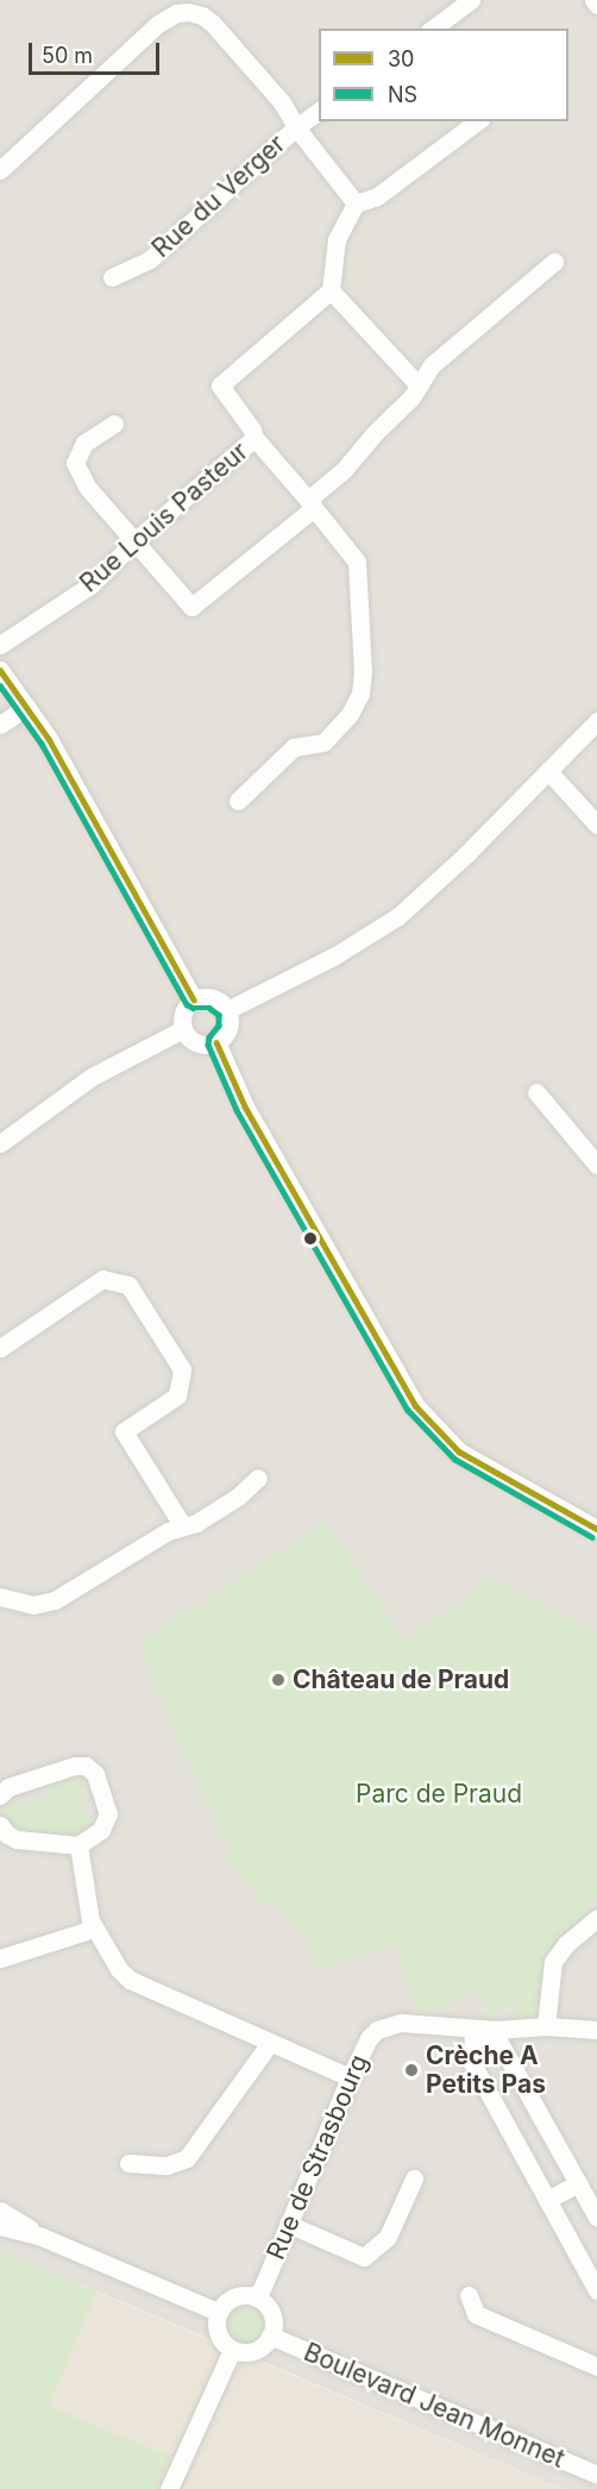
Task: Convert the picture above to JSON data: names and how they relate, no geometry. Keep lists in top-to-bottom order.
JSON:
{
  "streets": {
    "street": [
      "Rue du Verger",
      "Rue Louis Pasteur",
      "Rue de Strasbourg",
      "Boulevard Jean Monnet"
    ]
  },
  "crossings": [
    ["Rue de Strasbourg", "Boulevard Jean Monnet"]
  ],
  "parks": ["Parc de Praud"],
  "places": ["Château de Praud", "Crèche A Petits Pas"],
  "lines": ["transit line 30", "transit line NS"],
  "legend": ["30", "NS"],
  "scale_bar": "50 m"
}
